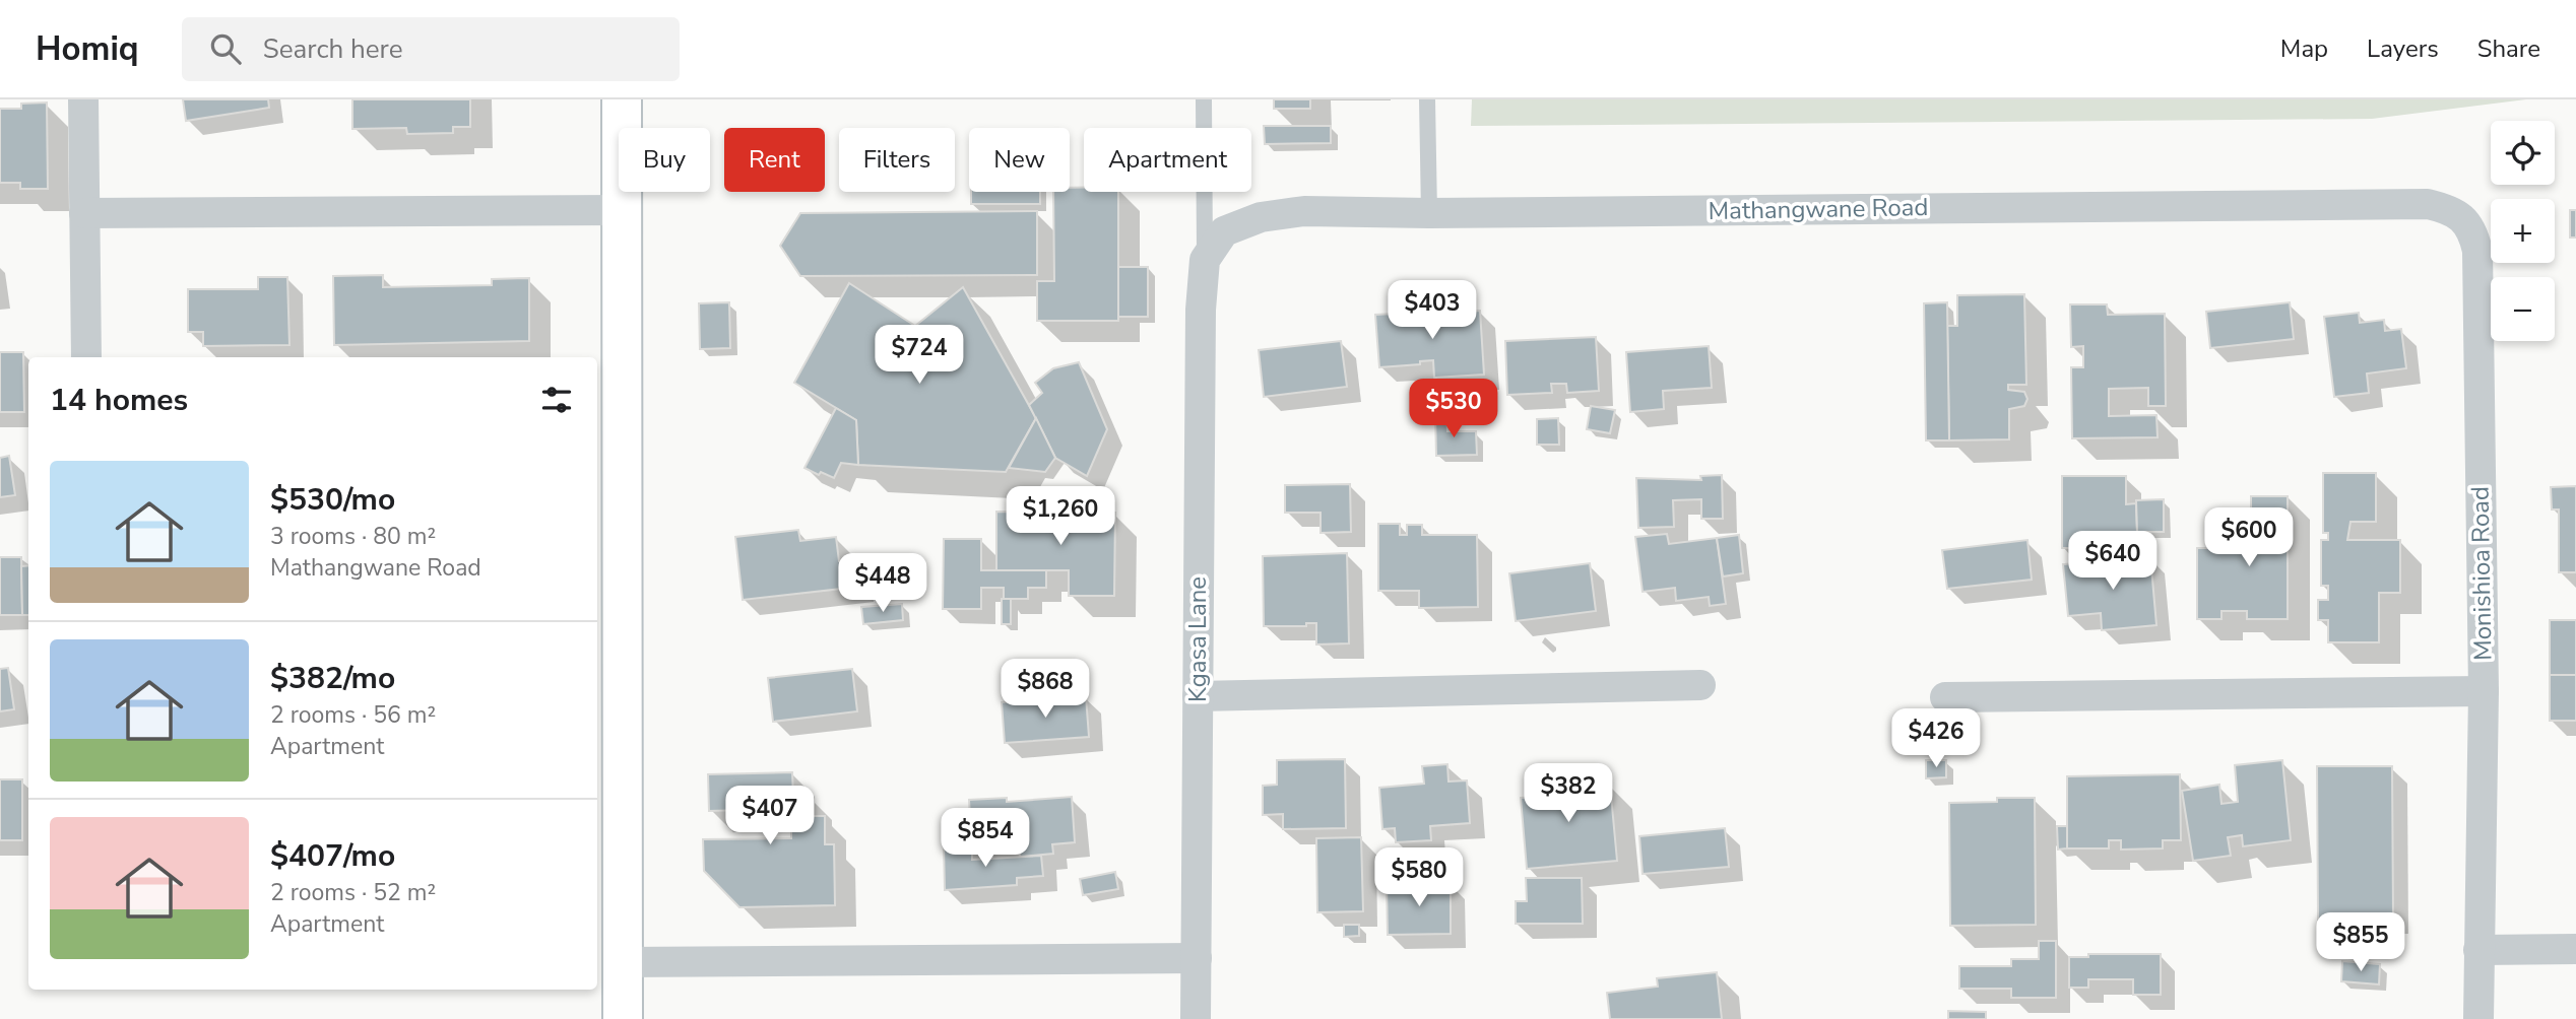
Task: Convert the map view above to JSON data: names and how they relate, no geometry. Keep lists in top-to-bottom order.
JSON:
{
  "streets": {
    "street": ["Mathangwane Road", "Monishioa Road", "Kgasa Lane"]
  },
  "crossings": [
    ["Mathangwane Road", "Monishioa Road"],
    ["Mathangwane Road", "Kgasa Lane"]
  ],
  "page": {
    "header": "Homiq",
    "search": "Search here",
    "nav": ["Map", "Layers", "Share"],
    "map_buttons": ["+", "−"],
    "chip": [
      "Buy",
      "Rent",
      "Filters",
      "New",
      "Apartment"
    ],
    "price": [
      "$403",
      "$724",
      "$530",
      "$1,260",
      "$600",
      "$640",
      "$448",
      "$868",
      "$426",
      "$382",
      "$407",
      "$854",
      "$580",
      "$855"
    ],
    "heading": "14 homes",
    "list": [
      {
        "name": "$530/mo",
        "note": "3 rooms · 80 m² · Mathangwane Road"
      },
      {
        "name": "$382/mo",
        "note": "2 rooms · 56 m² · Apartment"
      },
      {
        "name": "$407/mo",
        "note": "2 rooms · 52 m² · Apartment"
      }
    ]
  }
}
